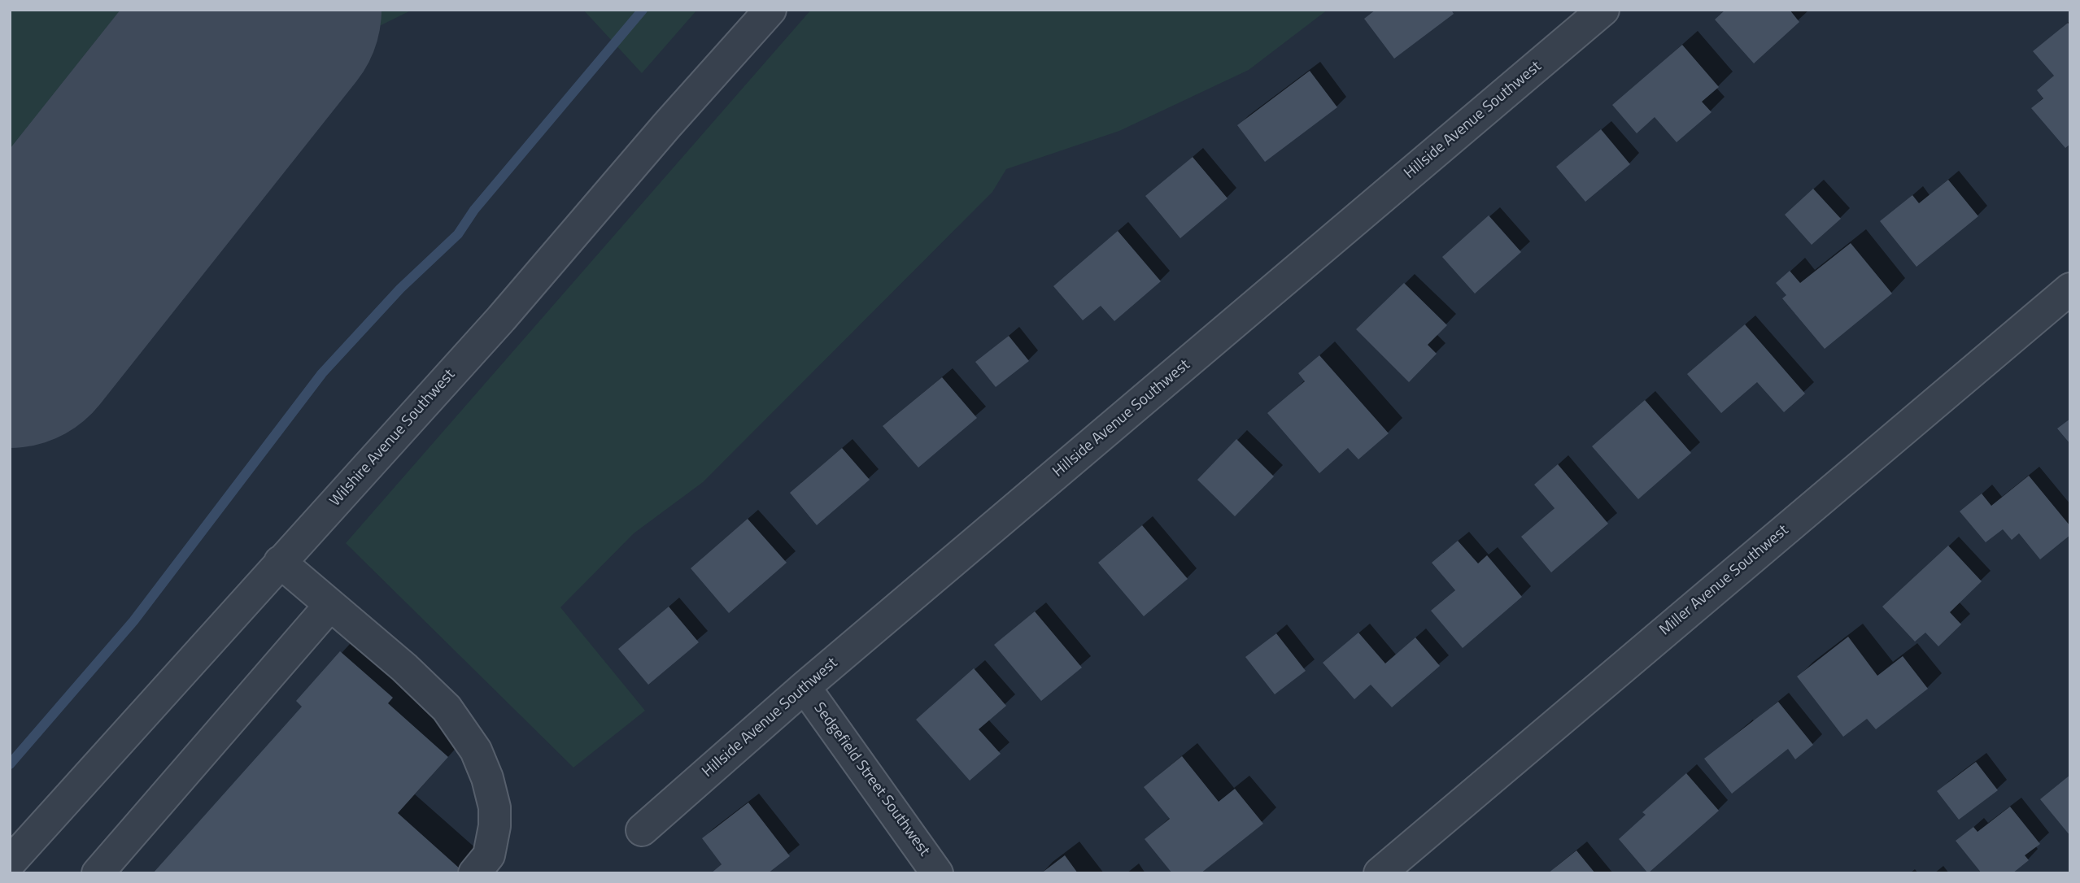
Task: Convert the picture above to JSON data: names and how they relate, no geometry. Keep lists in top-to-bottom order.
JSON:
{
  "streets": {
    "street": [
      "Hillside Avenue Southwest",
      "Wilshire Avenue Southwest",
      "Miller Avenue Southwest",
      "Sedgefield Street Southwest"
    ]
  },
  "crossings": [
    ["Hillside Avenue Southwest", "Sedgefield Street Southwest"]
  ]
}
